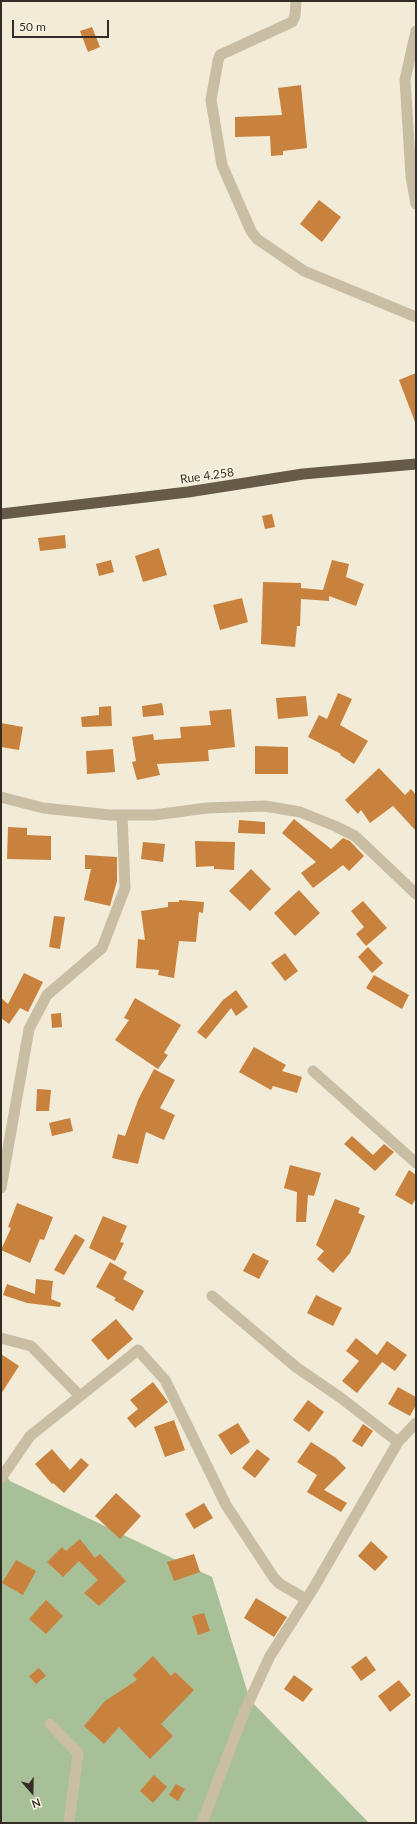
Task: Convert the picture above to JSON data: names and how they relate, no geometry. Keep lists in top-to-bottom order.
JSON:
{
  "streets": {
    "highway": ["Rue 4.258"]
  },
  "scale_bar": "50 m",
  "north": "bottom"
}
